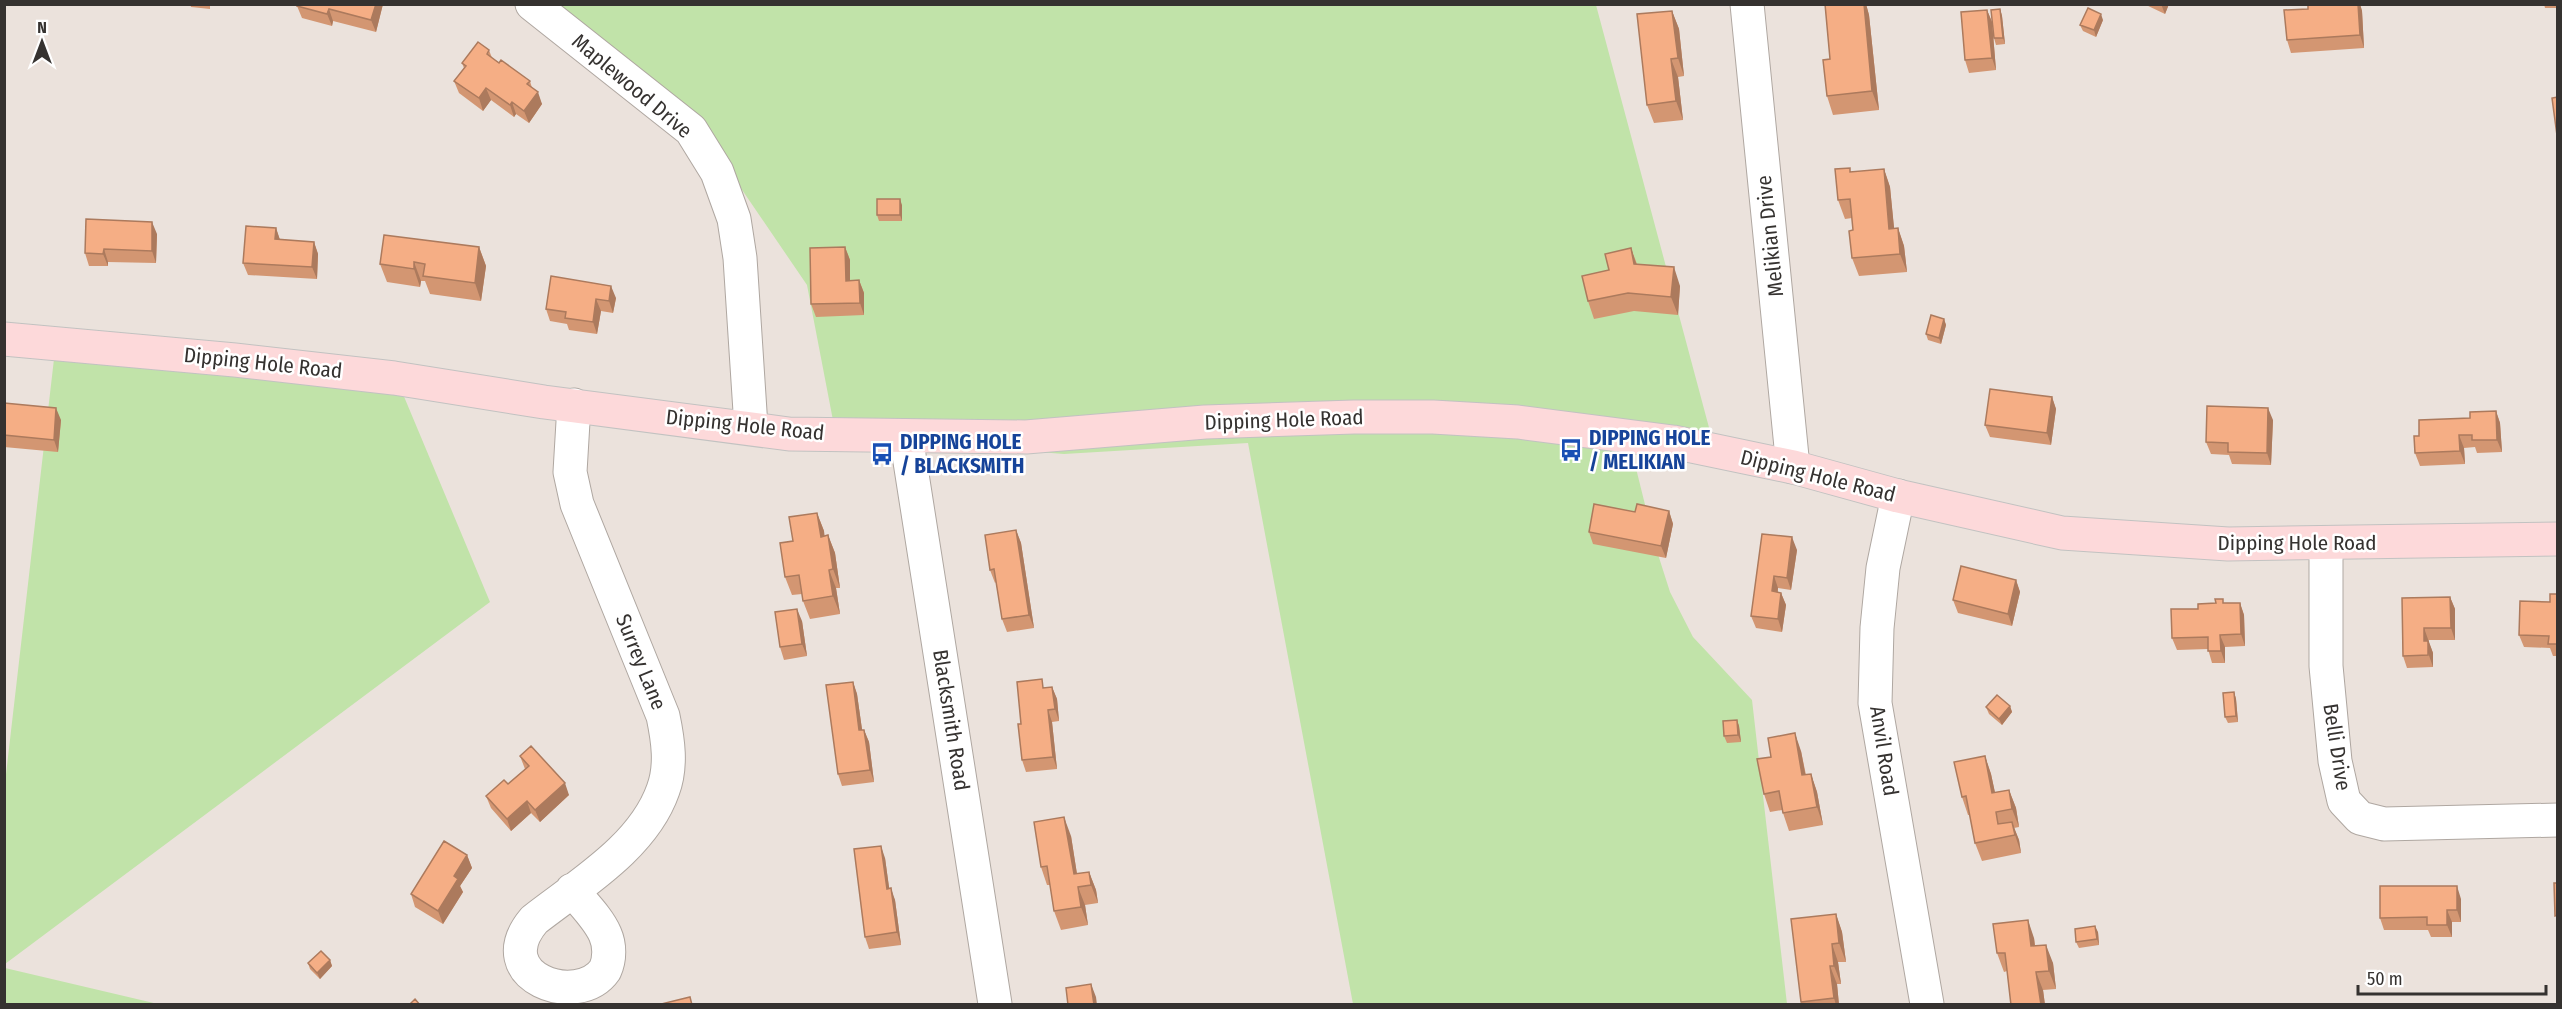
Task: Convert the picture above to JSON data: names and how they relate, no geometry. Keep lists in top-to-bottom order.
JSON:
{
  "streets": {
    "main road": ["Dipping Hole Road"],
    "street": [
      "Maplewood Drive",
      "Melikian Drive",
      "Surrey Lane",
      "Blacksmith Road",
      "Belli Drive",
      "Anvil Road"
    ]
  },
  "crossings": [
    ["Maplewood Drive", "Dipping Hole Road"],
    ["Melikian Drive", "Dipping Hole Road"],
    ["Dipping Hole Road", "Surrey Lane"],
    ["Dipping Hole Road", "Blacksmith Road"],
    ["Dipping Hole Road", "Belli Drive"],
    ["Dipping Hole Road", "Anvil Road"]
  ],
  "places": {
    "bus stop": ["DIPPING HOLE / MELIKIAN", "DIPPING HOLE / BLACKSMITH"]
  },
  "scale_bar": "50 m",
  "north": "top"
}
